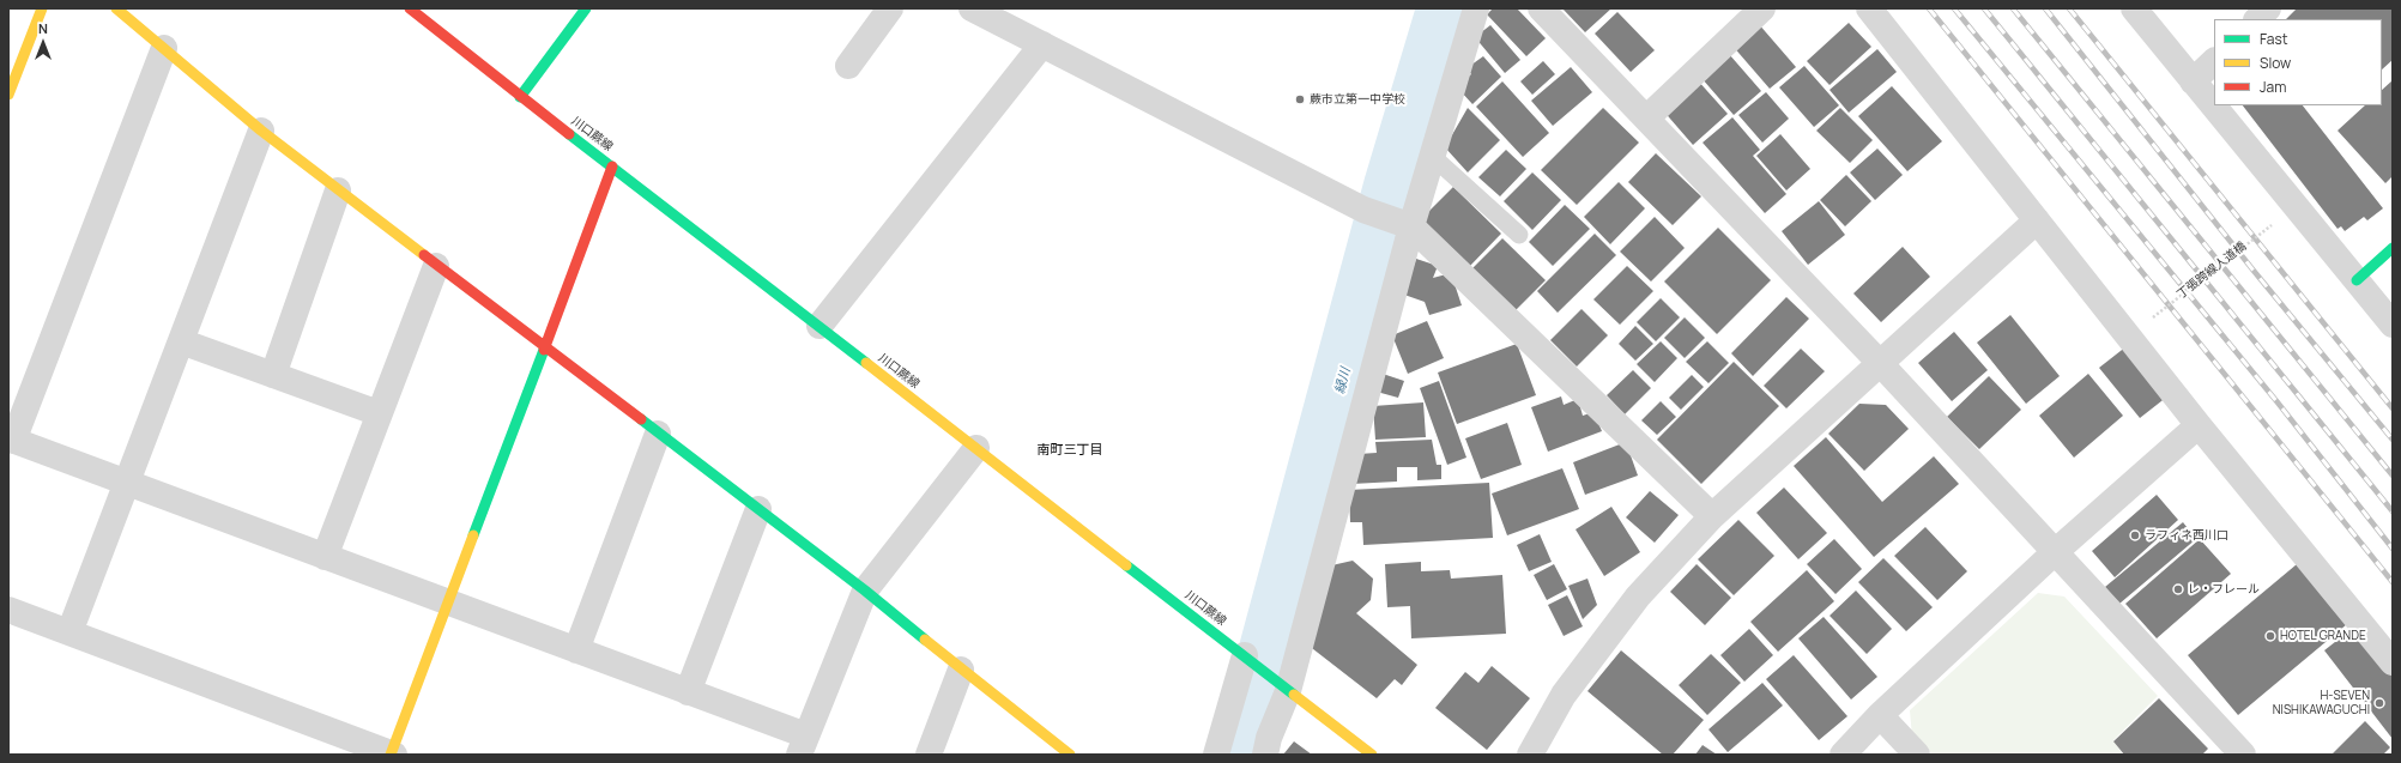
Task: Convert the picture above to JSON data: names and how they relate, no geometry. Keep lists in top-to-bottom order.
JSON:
{
  "streets": {
    "street": ["川口蕨線"],
    "path": ["丁張跨線人道橋"]
  },
  "districts": ["南町三丁目"],
  "water": ["緑川"],
  "places": [
    "蕨市立第一中学校",
    "ラフィネ西川口",
    "レ・フレール",
    "HOTEL GRANDE",
    "H-SEVEN NISHIKAWAGUCHI"
  ],
  "legend": ["Fast", "Slow", "Jam"],
  "north": "top"
}
